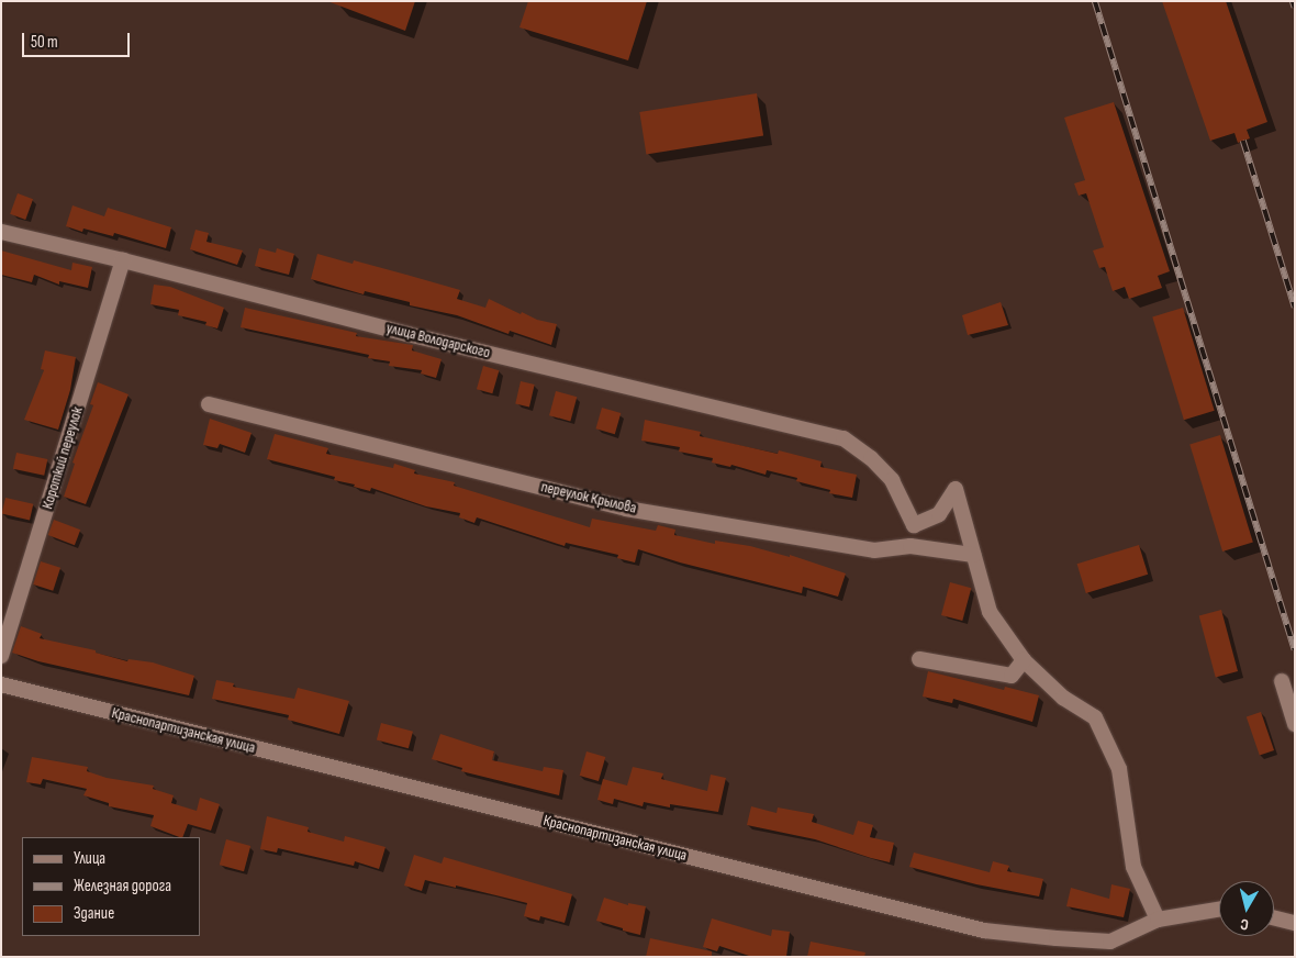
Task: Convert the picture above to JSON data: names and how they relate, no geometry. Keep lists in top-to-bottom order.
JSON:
{
  "streets": {
    "street": [
      "улица Володарского",
      "Короткий переулок",
      "переулок Крылова",
      "Краснопартизанская улица"
    ]
  },
  "crossings": [
    ["улица Володарского", "Короткий переулок"]
  ],
  "legend": ["Улица", "Железная дорога", "Здание"],
  "scale_bar": "50 m",
  "north": "bottom"
}
